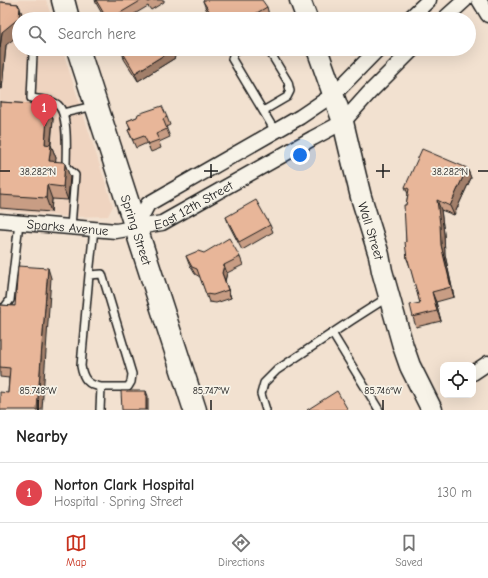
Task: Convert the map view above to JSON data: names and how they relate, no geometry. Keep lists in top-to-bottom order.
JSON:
{
  "streets": {
    "main road": ["Spring Street"],
    "street": ["East 12th Street", "Sparks Avenue", "Wall Street"]
  },
  "crossings": [
    ["East 12th Street", "Sparks Avenue"],
    ["East 12th Street", "Spring Street"],
    ["East 12th Street", "Wall Street"],
    ["Sparks Avenue", "Spring Street"]
  ],
  "page": {
    "search": "Search here",
    "pins": "1",
    "heading": "Nearby",
    "list": [
      {
        "mark": "1",
        "name": "Norton Clark Hospital",
        "note": "Hospital · Spring Street",
        "value": "130 m"
      }
    ],
    "nav": ["Map", "Directions", "Saved"]
  },
  "coordinates": [
    "38.282°N",
    "85.748°W",
    "85.747°W",
    "85.746°W"
  ]
}
